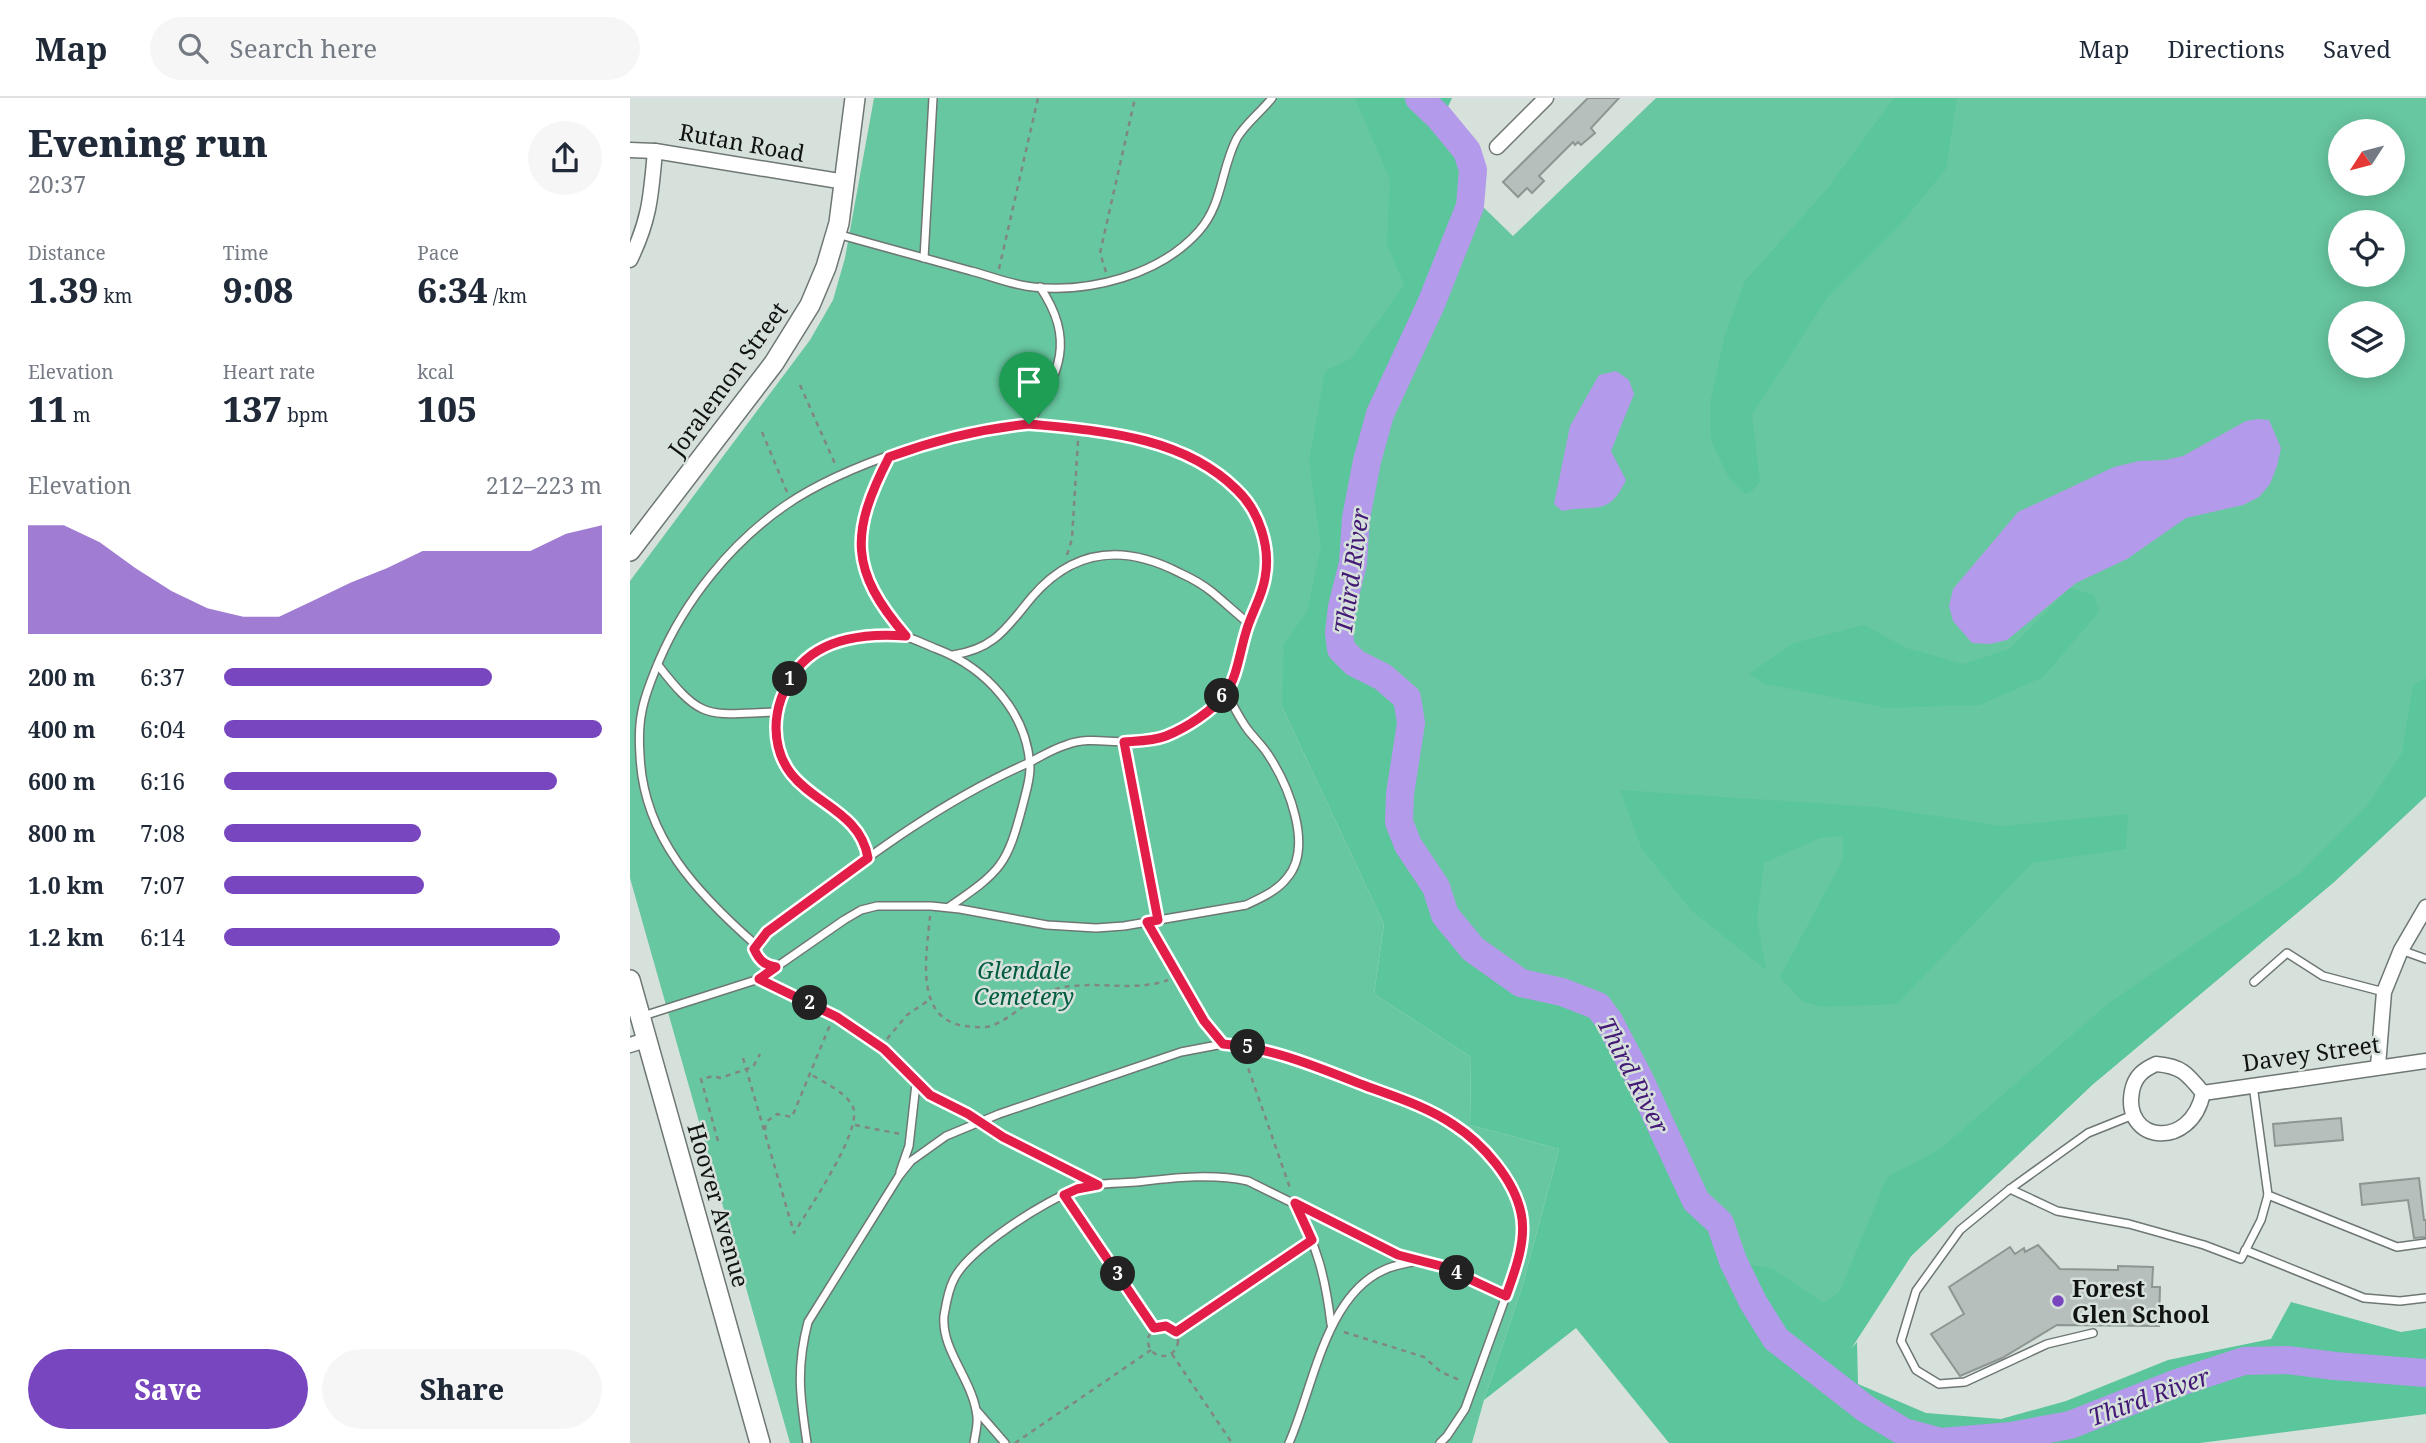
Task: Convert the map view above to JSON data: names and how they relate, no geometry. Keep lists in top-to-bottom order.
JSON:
{
  "streets": {
    "street": [
      "Rutan Road",
      "Joralemon Street",
      "Davey Street",
      "Hoover Avenue"
    ]
  },
  "crossings": [
    ["Rutan Road", "Joralemon Street"]
  ],
  "water": ["Third River"],
  "parks": ["Glendale Cemetery"],
  "places": ["Forest Glen School"],
  "north": "bottom left",
  "page": {
    "header": "Map",
    "search": "Search here",
    "nav": ["Map", "Directions", "Saved"],
    "heading": ["Evening run", "20:37"],
    "stats": [
      ["Distance", "1.39 km"],
      ["Time", "9:08"],
      ["Pace", "6:34 /km"],
      ["Elevation", "11 m"],
      ["Heart rate", "137 bpm"],
      ["kcal", "105"]
    ],
    "chart": ["Elevation", "212–223 m"],
    "list": [
      {
        "name": "200 m",
        "note": "6:37"
      },
      {
        "name": "400 m",
        "note": "6:04"
      },
      {
        "name": "600 m",
        "note": "6:16"
      },
      {
        "name": "800 m",
        "note": "7:08"
      },
      {
        "name": "1.0 km",
        "note": "7:07"
      },
      {
        "name": "1.2 km",
        "note": "6:14"
      }
    ],
    "pins": [
      "1",
      "6",
      "2",
      "5",
      "4",
      "3"
    ],
    "buttons": ["Save", "Share"]
  }
}
